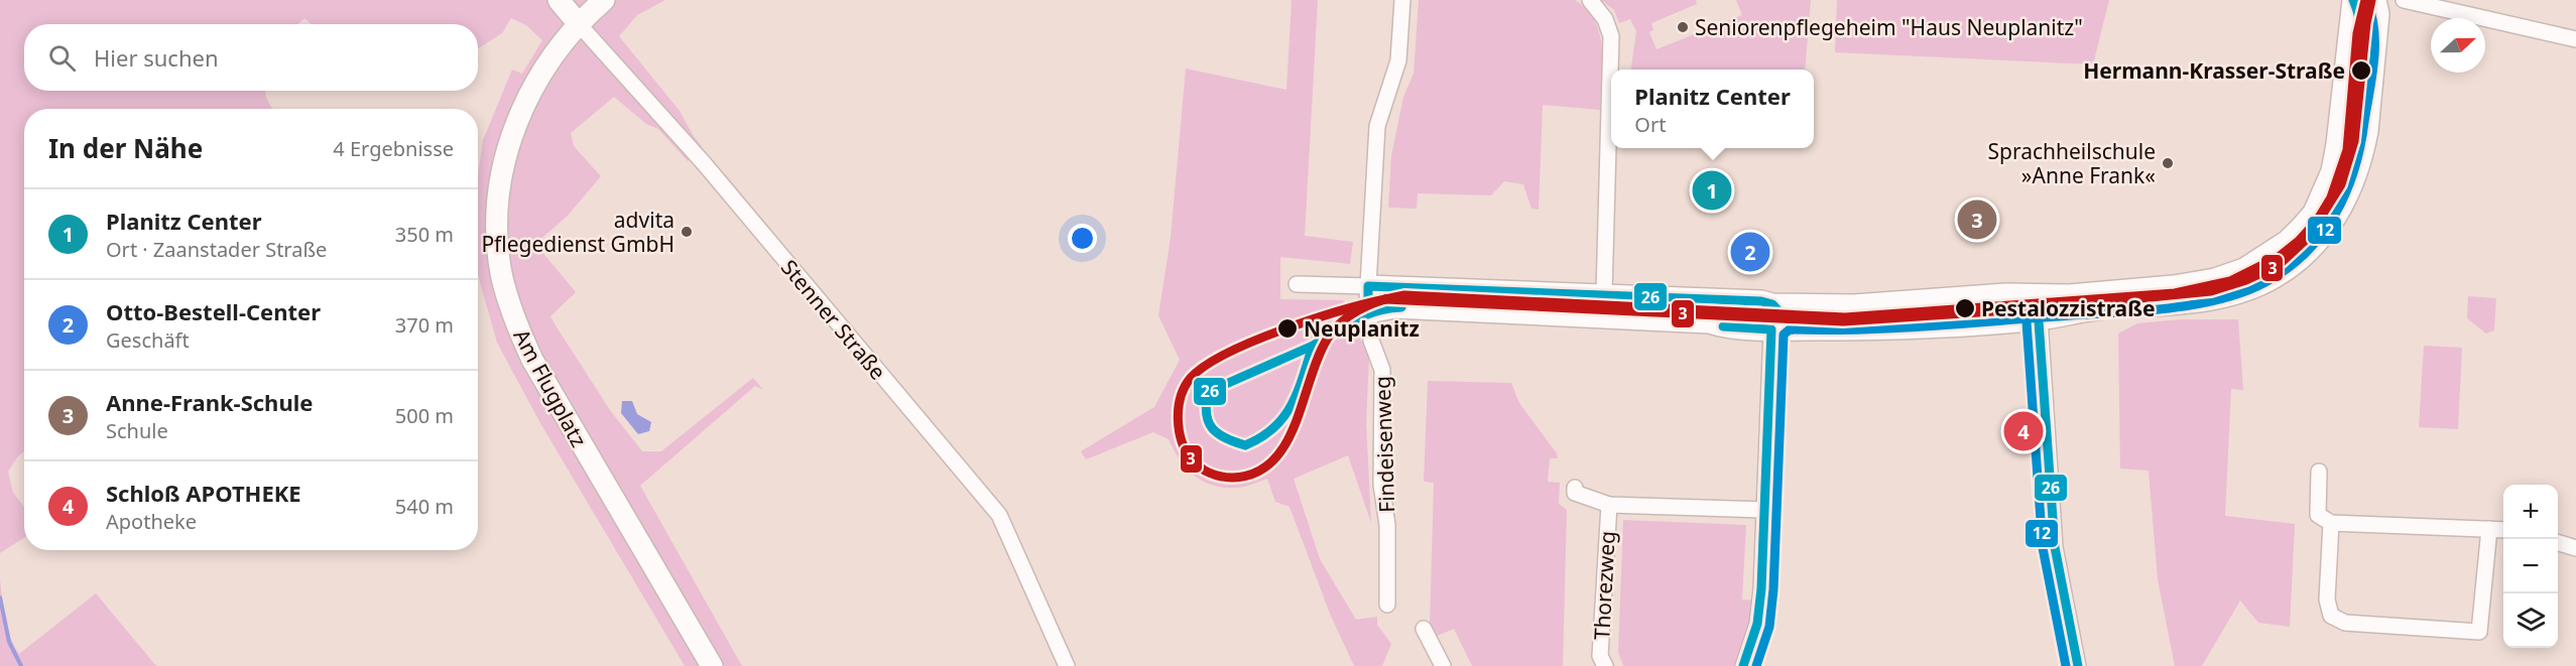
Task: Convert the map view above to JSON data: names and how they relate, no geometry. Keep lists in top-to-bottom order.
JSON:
{
  "streets": {
    "street": [
      "Stenner Straße",
      "Am Flugplatz",
      "Findeisenweg",
      "Thorezweg"
    ]
  },
  "crossings": [
    ["Stenner Straße", "Am Flugplatz"]
  ],
  "places": [
    "Seniorenpflegeheim \"Haus Neuplanitz\"",
    "Hermann-Krasser-Straße",
    "Sprachheilschule »Anne Frank«",
    "advita Pflegedienst GmbH",
    "Pestalozzistraße",
    "Neuplanitz"
  ],
  "lines": ["transit line 3", "transit line 26", "transit line 12"],
  "north": "right",
  "page": {
    "search": "Hier suchen",
    "popup": ["Planitz Center", "Ort"],
    "heading": ["In der Nähe", "4 Ergebnisse"],
    "pins": [
      "1",
      "3",
      "2",
      "4"
    ],
    "list": [
      {
        "mark": "1",
        "name": "Planitz Center",
        "note": "Ort · Zaanstader Straße",
        "value": "350 m"
      },
      {
        "mark": "2",
        "name": "Otto-Bestell-Center",
        "note": "Geschäft",
        "value": "370 m"
      },
      {
        "mark": "3",
        "name": "Anne-Frank-Schule",
        "note": "Schule",
        "value": "500 m"
      },
      {
        "mark": "4",
        "name": "Schloß APOTHEKE",
        "note": "Apotheke",
        "value": "540 m"
      }
    ],
    "map_buttons": ["+", "−"]
  }
}
